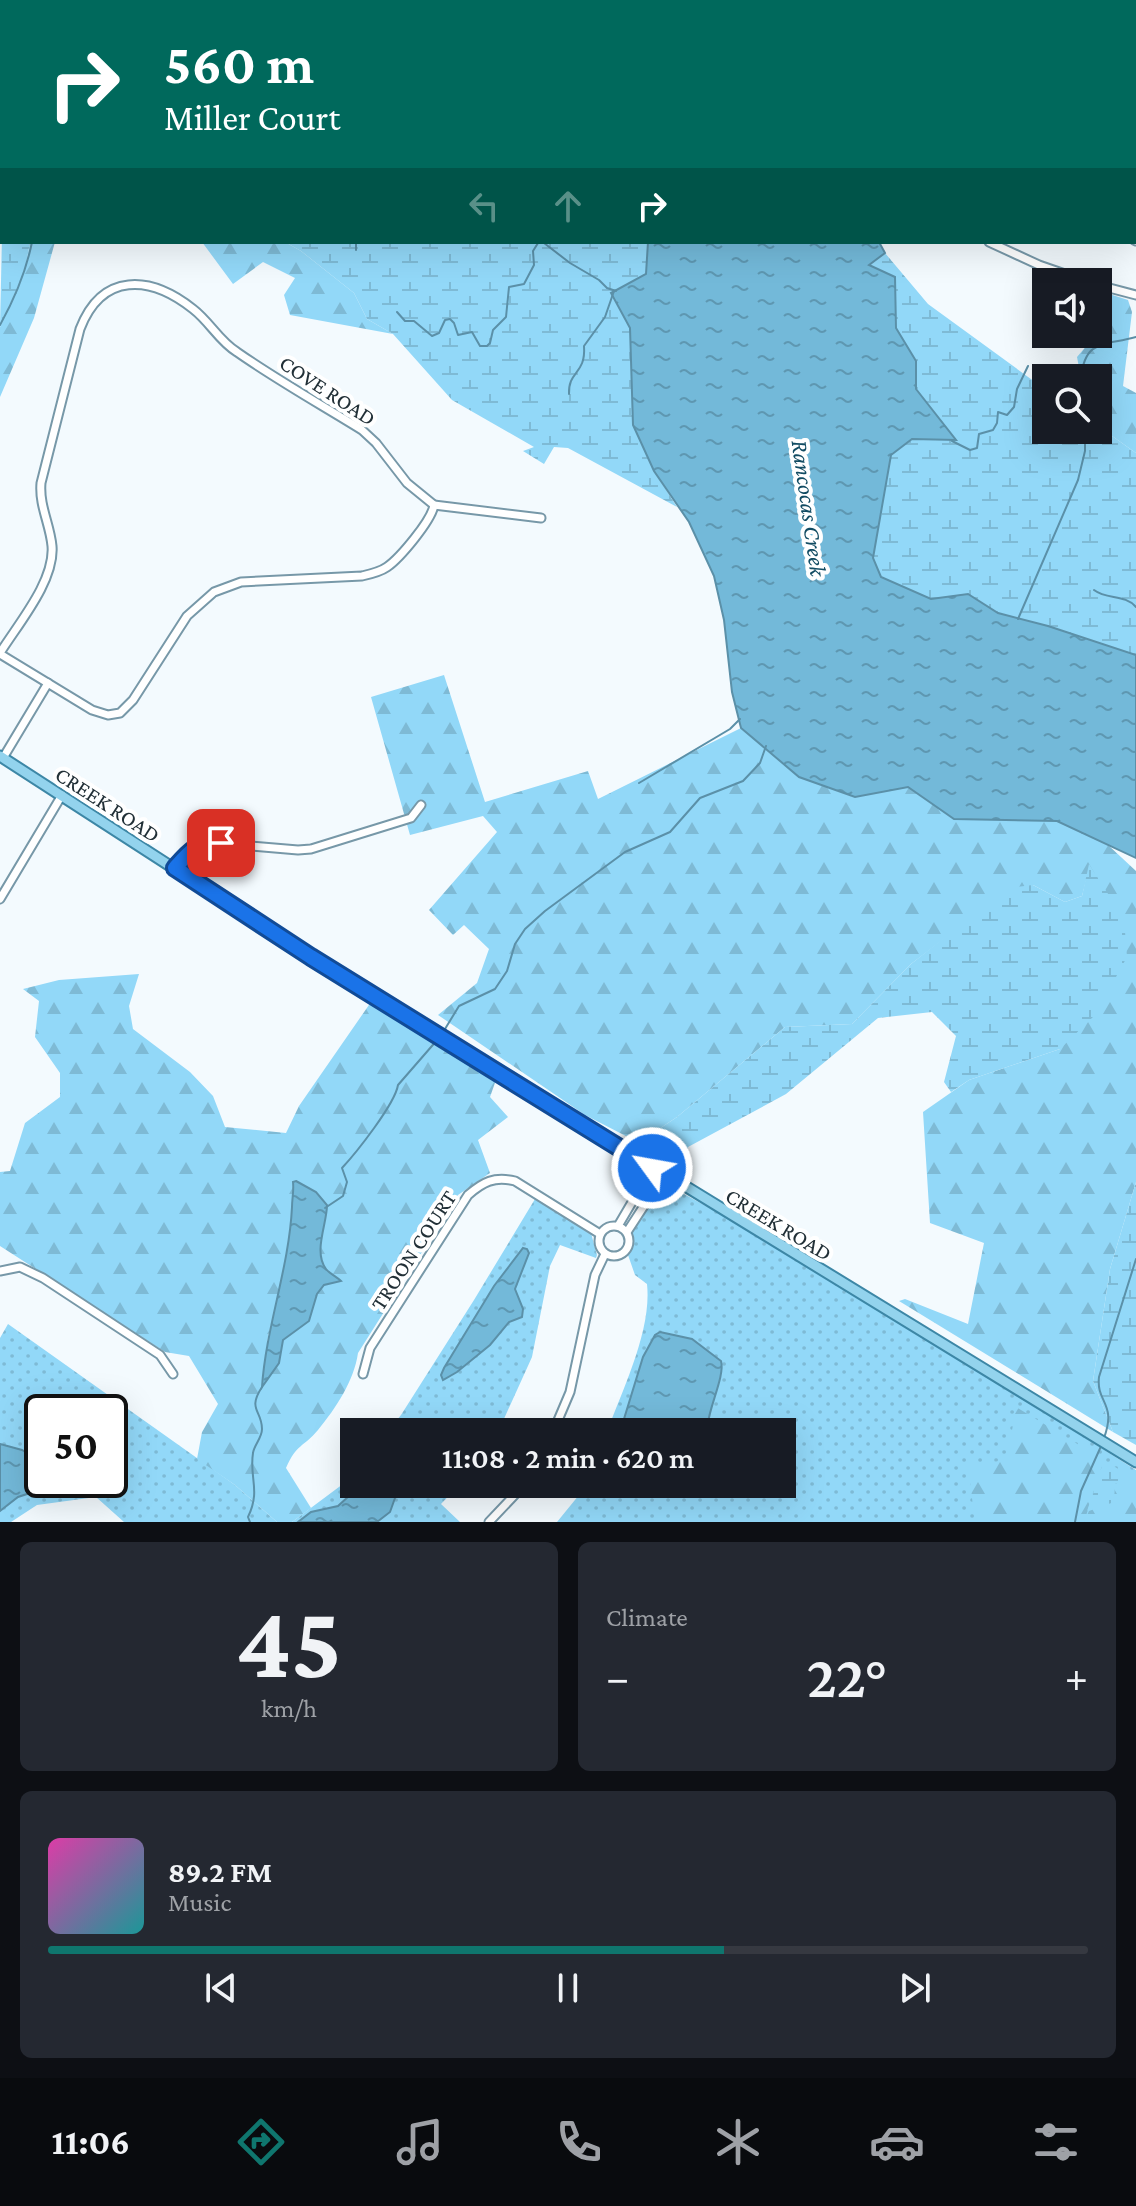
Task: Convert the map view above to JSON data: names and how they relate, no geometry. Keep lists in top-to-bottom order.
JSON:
{
  "streets": {
    "main road": ["CREEK ROAD"],
    "street": ["COVE ROAD", "TROON COURT"]
  },
  "water": ["Rancocas Creek"],
  "page": {
    "turn": ["560 m", "Miller Court"],
    "limit": "50",
    "trip": "11:08 · 2 min · 620 m",
    "tile": [
      ["45", "km/h"],
      "Climate"
    ],
    "heat": ["−", "22°", "+"],
    "song": ["89.2 FM", "Music"],
    "tabs": "11:06"
  }
}
